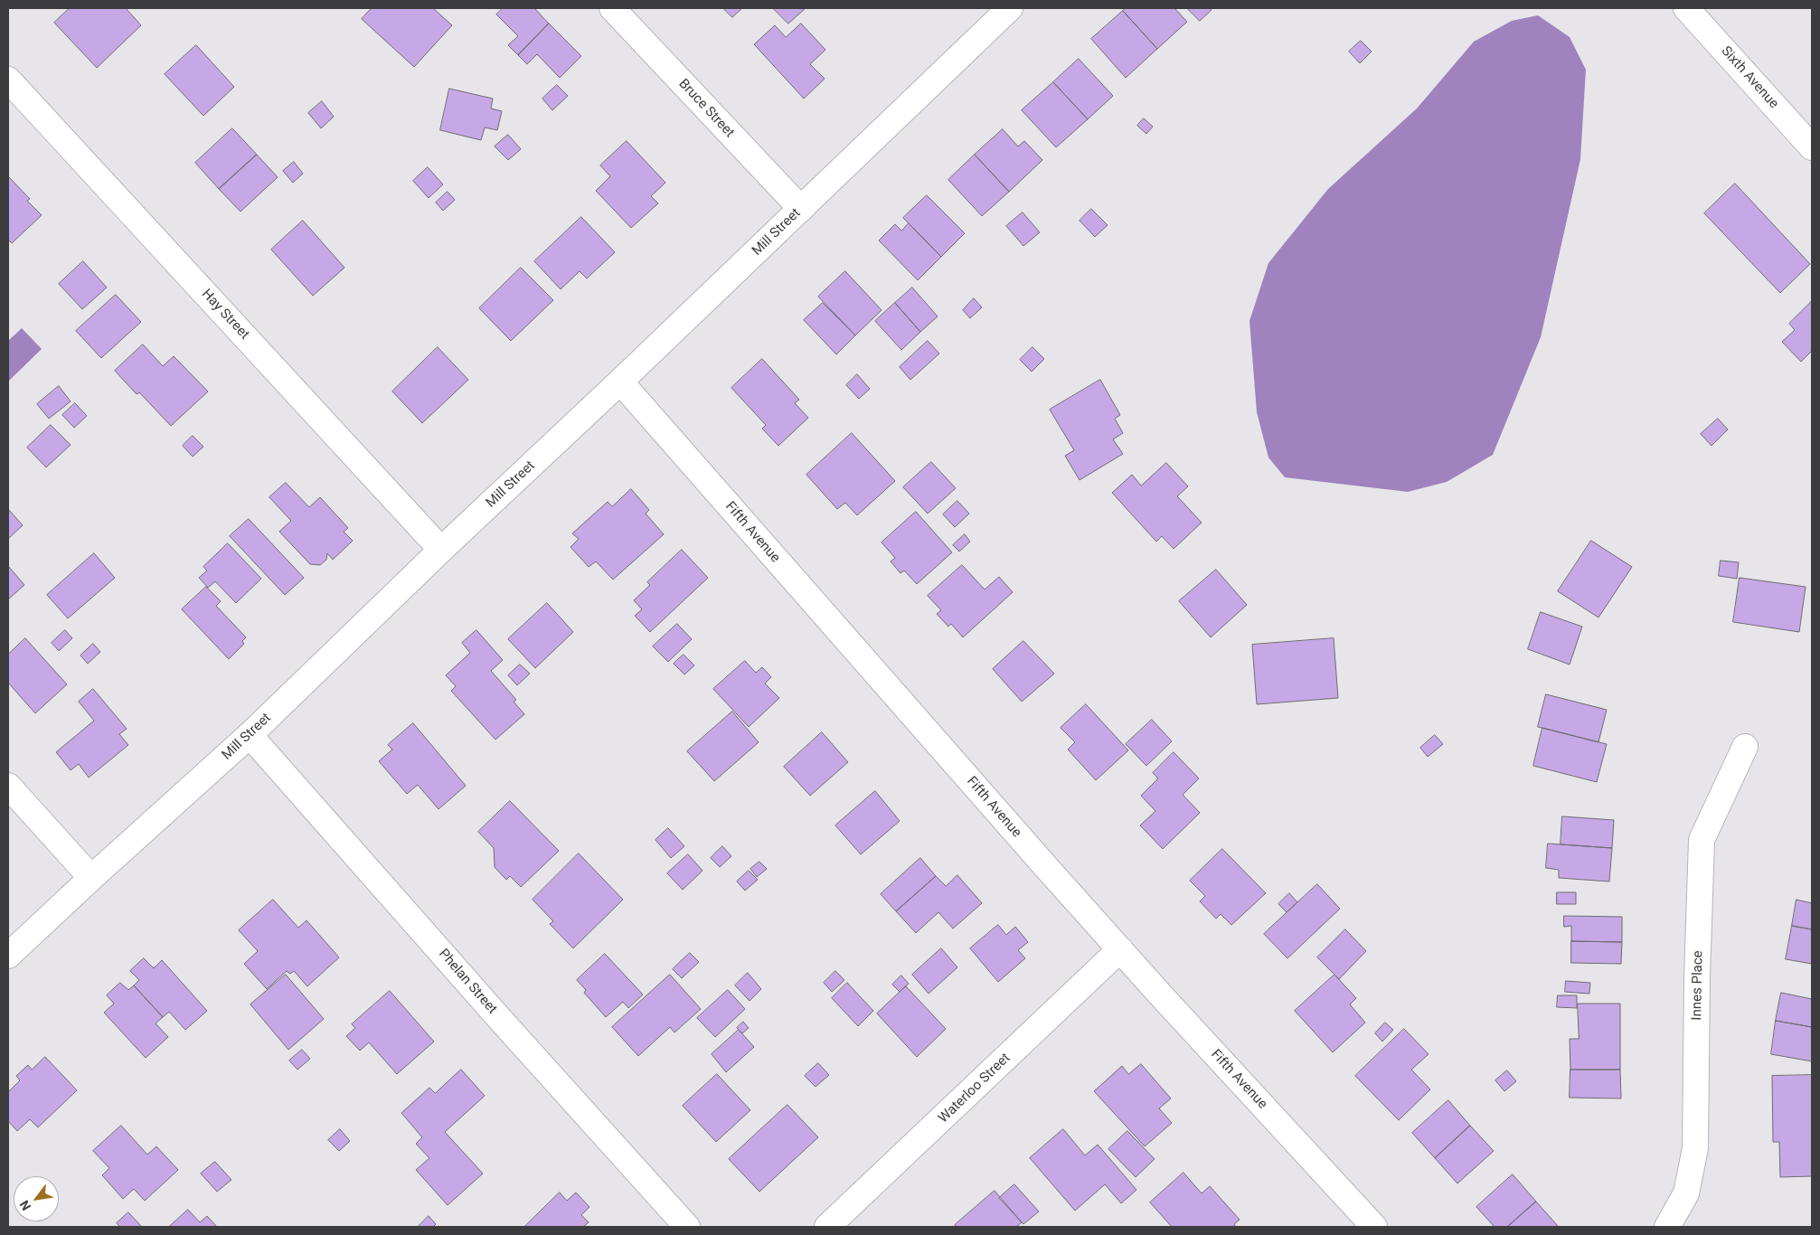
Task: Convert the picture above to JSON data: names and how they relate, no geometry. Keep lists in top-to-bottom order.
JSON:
{
  "streets": {
    "street": [
      "Sixth Avenue",
      "Bruce Street",
      "Mill Street",
      "Hay Street",
      "Fifth Avenue",
      "Phelan Street",
      "Innes Place",
      "Waterloo Street"
    ]
  },
  "crossings": [
    ["Bruce Street", "Mill Street"],
    ["Mill Street", "Hay Street"],
    ["Mill Street", "Fifth Avenue"],
    ["Mill Street", "Phelan Street"],
    ["Fifth Avenue", "Waterloo Street"]
  ],
  "north": "bottom left"
}
